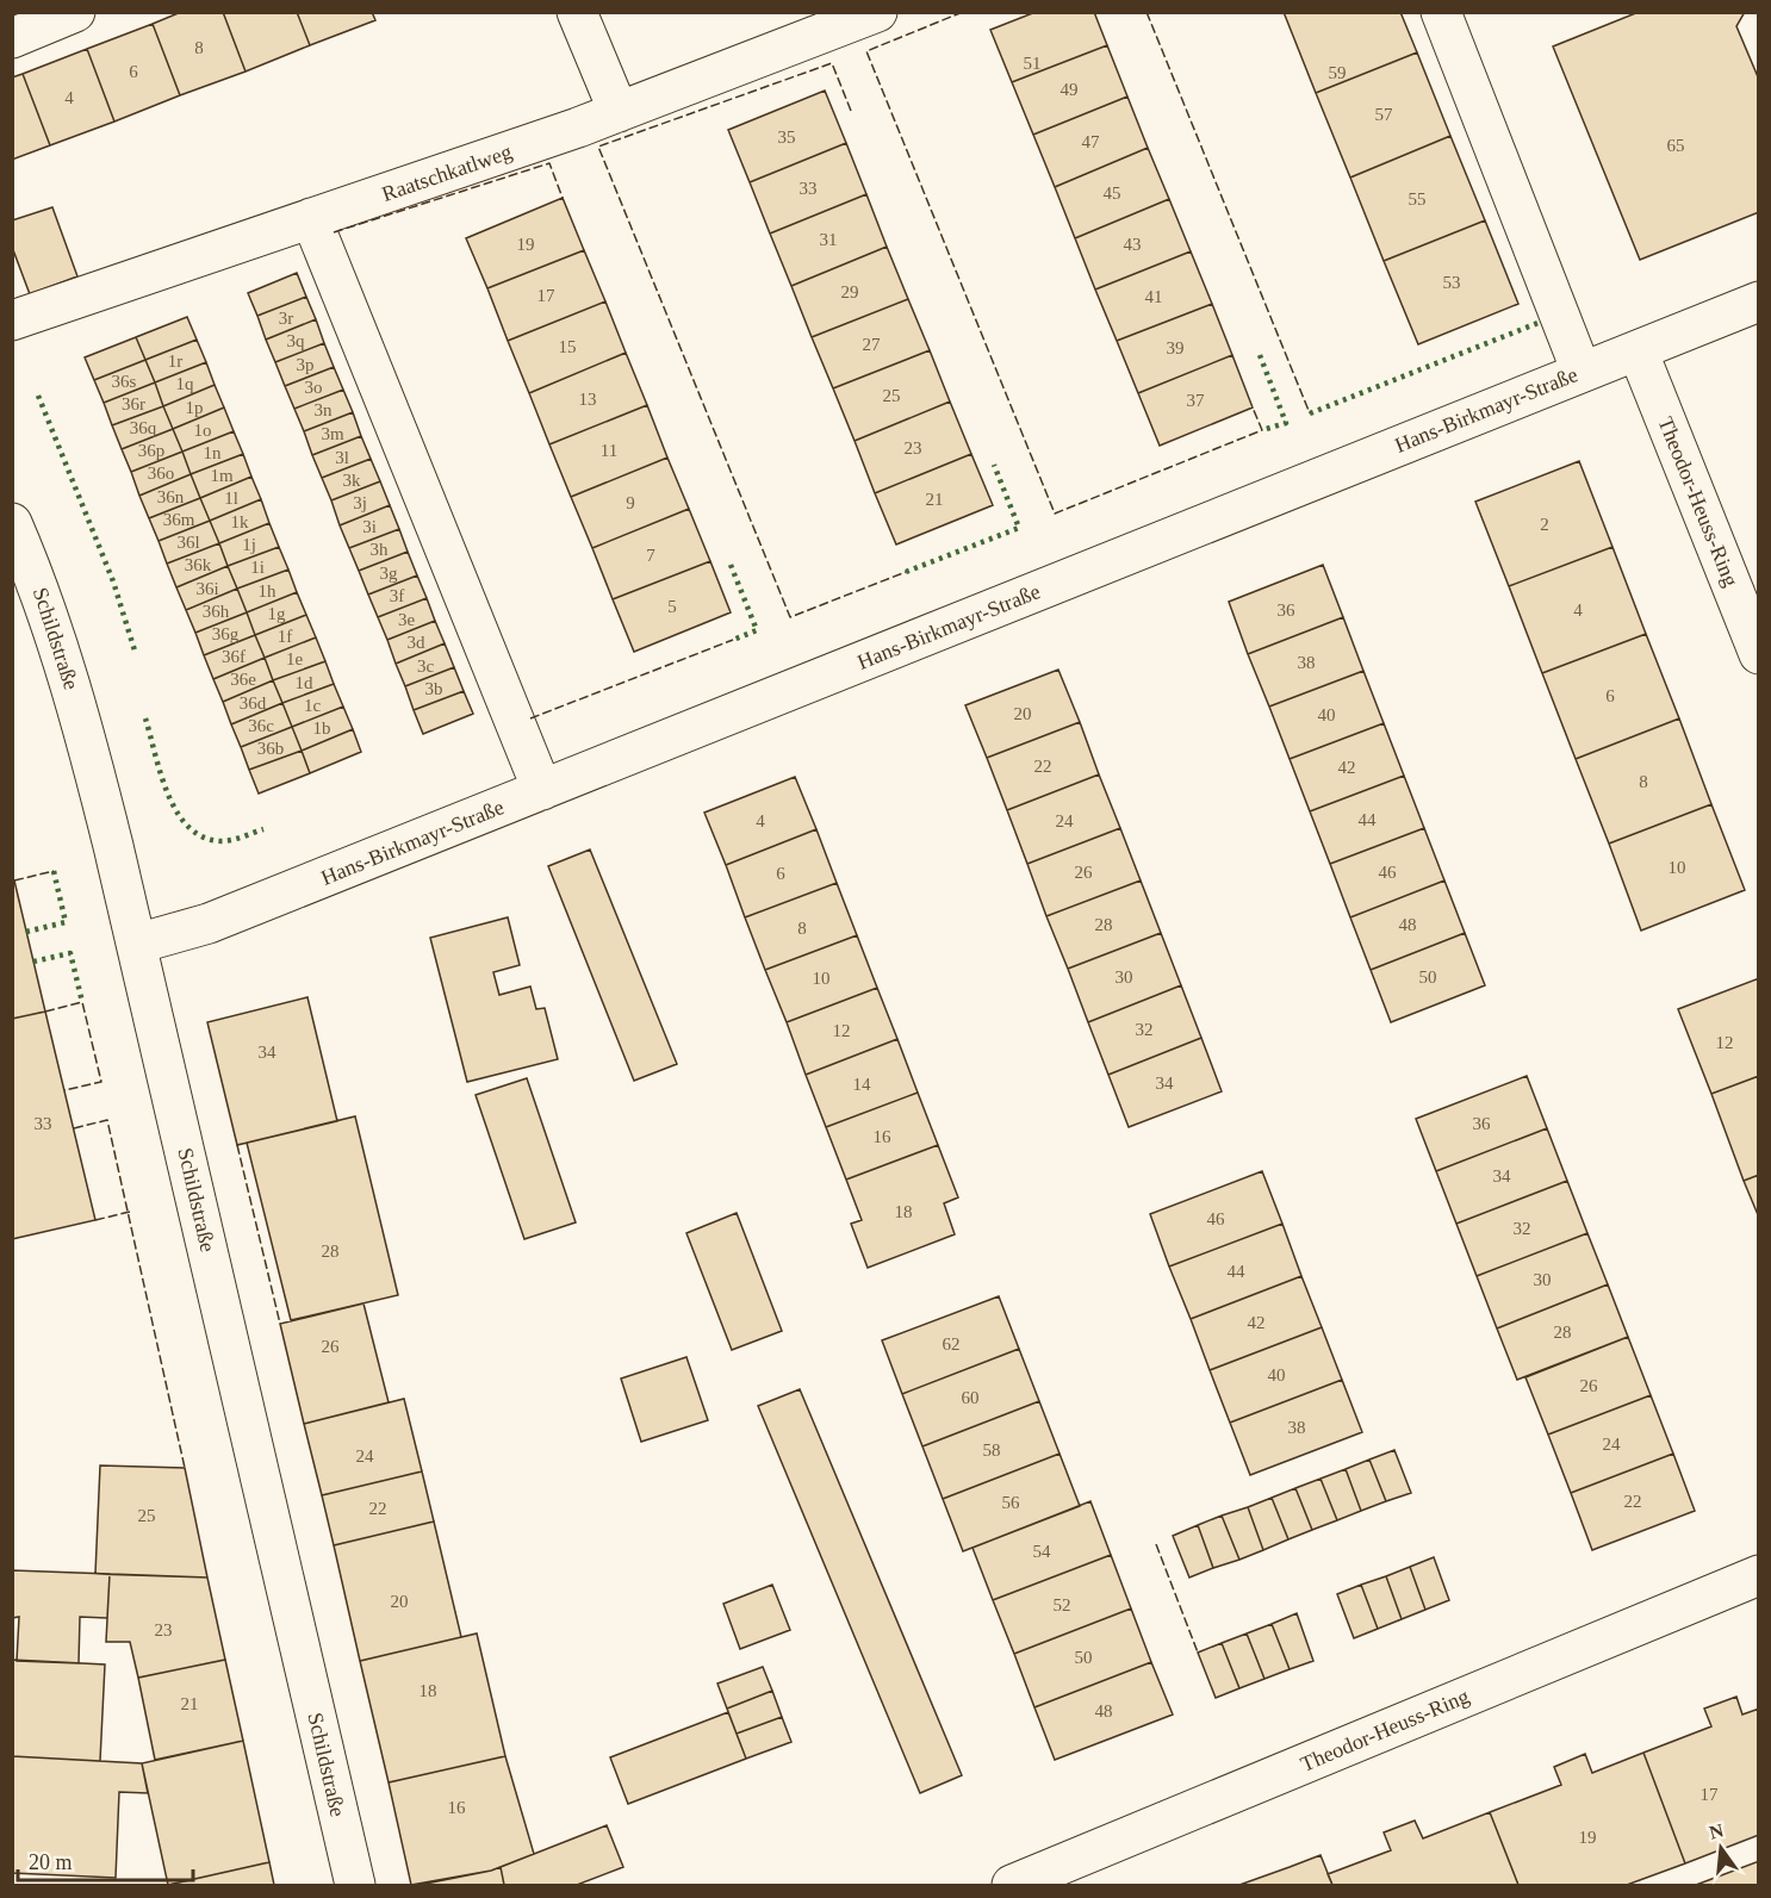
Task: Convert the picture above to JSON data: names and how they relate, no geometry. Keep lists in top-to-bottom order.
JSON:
{
  "streets": {
    "street": [
      "Raatschkatlweg",
      "Hans-Birkmayr-Straße",
      "Theodor-Heuss-Ring",
      "Schildstraße"
    ]
  },
  "crossings": [
    ["Hans-Birkmayr-Straße", "Theodor-Heuss-Ring"],
    ["Hans-Birkmayr-Straße", "Schildstraße"]
  ],
  "house_numbers": [
    "8",
    "51",
    "6",
    "59",
    "49",
    "4",
    "57",
    "35",
    "47",
    "65",
    "33",
    "45",
    "55",
    "31",
    "19",
    "43",
    "53",
    "29",
    "17",
    "41",
    "3r",
    "3q",
    "27",
    "15",
    "39",
    "1r",
    "3p",
    "36s",
    "1q",
    "3o",
    "25",
    "13",
    "37",
    "36r",
    "1p",
    "3n",
    "36q",
    "1o",
    "3m",
    "23",
    "36p",
    "11",
    "1n",
    "3l",
    "36o",
    "1m",
    "3k",
    "36n",
    "1l",
    "21",
    "3j",
    "9",
    "36m",
    "1k",
    "2",
    "3i",
    "36l",
    "1j",
    "3h",
    "7",
    "36k",
    "1i",
    "3g",
    "36i",
    "1h",
    "3f",
    "5",
    "36",
    "4",
    "36h",
    "1g",
    "3e",
    "36g",
    "1f",
    "3d",
    "36f",
    "1e",
    "38",
    "3c",
    "36e",
    "1d",
    "3b",
    "6",
    "36d",
    "1c",
    "20",
    "40",
    "36c",
    "1b",
    "36b",
    "22",
    "42",
    "8",
    "44",
    "4",
    "24",
    "10",
    "26",
    "46",
    "6",
    "28",
    "48",
    "8",
    "30",
    "50",
    "10",
    "32",
    "12",
    "12",
    "34",
    "34",
    "14",
    "33",
    "36",
    "16",
    "34",
    "18",
    "46",
    "32",
    "28",
    "44",
    "30",
    "42",
    "28",
    "62",
    "26",
    "40",
    "26",
    "60",
    "38",
    "24",
    "58",
    "24",
    "22",
    "56",
    "22",
    "25",
    "54",
    "20",
    "52",
    "23",
    "50",
    "18",
    "21",
    "48",
    "17",
    "16",
    "19"
  ],
  "scale_bar": "20 m",
  "north": "top"
}
